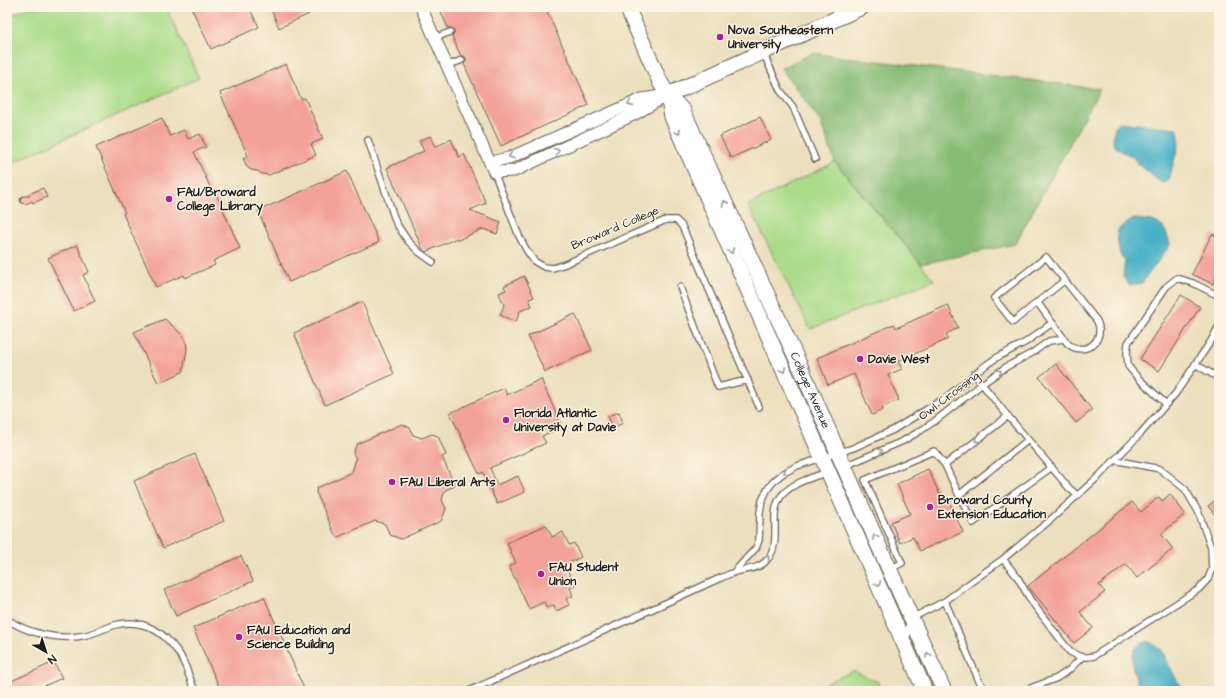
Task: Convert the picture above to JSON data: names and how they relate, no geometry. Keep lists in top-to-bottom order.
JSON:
{
  "streets": {
    "street": ["Broward College", "College Avenue"],
    "lane": ["Owl Crossing"]
  },
  "crossings": [
    ["College Avenue", "Owl Crossing"]
  ],
  "places": [
    "Nova Southeastern University",
    "FAU/Broward College Library",
    "Davie West",
    "Florida Atlantic University at Davie",
    "FAU Liberal Arts",
    "Broward County Extension Education",
    "FAU Student Union",
    "FAU Education and Science Building"
  ],
  "north": "bottom right"
}
